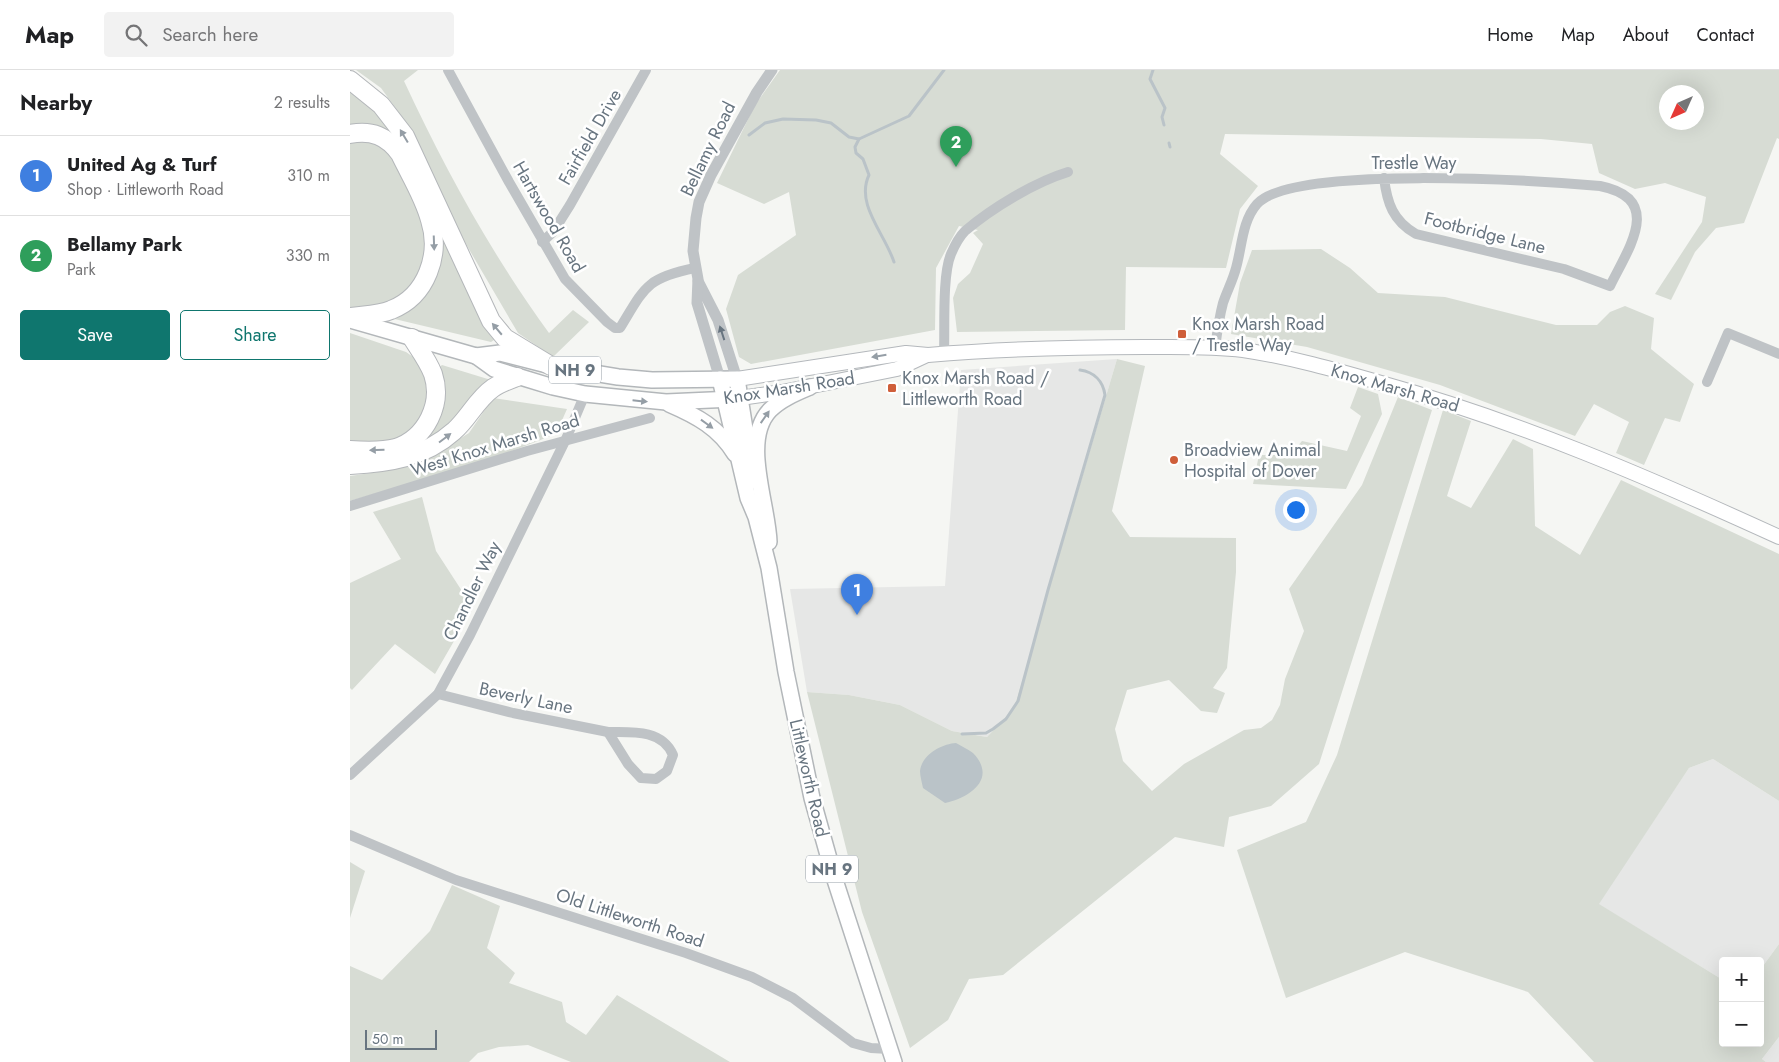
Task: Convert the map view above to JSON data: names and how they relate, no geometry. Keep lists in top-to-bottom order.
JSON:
{
  "streets": {
    "main road": ["NH 9", "Knox Marsh Road", "Littleworth Road"],
    "street": [
      "Fairfield Drive",
      "Bellamy Road",
      "Trestle Way",
      "Hartswood Road",
      "Footbridge Lane",
      "West Knox Marsh Road",
      "Chandler Way",
      "Beverly Lane",
      "Old Littleworth Road"
    ]
  },
  "crossings": [
    ["Fairfield Drive", "Hartswood Road"],
    ["Bellamy Road", "Hartswood Road"],
    ["Bellamy Road", "Knox Marsh Road"],
    ["Bellamy Road", "Littleworth Road"],
    ["Trestle Way", "Footbridge Lane"],
    ["Trestle Way", "Knox Marsh Road"],
    ["NH 9", "Knox Marsh Road"],
    ["NH 9", "Littleworth Road"],
    ["Knox Marsh Road", "Chandler Way"],
    ["Knox Marsh Road", "Littleworth Road"],
    ["West Knox Marsh Road", "Chandler Way"],
    ["Chandler Way", "Beverly Lane"],
    ["Littleworth Road", "Old Littleworth Road"]
  ],
  "places": {
    "transit": ["Knox Marsh Road / Trestle Way", "Knox Marsh Road / Littleworth Road"],
    "other": ["Broadview Animal Hospital of Dover"]
  },
  "scale_bar": "50 m",
  "north": "bottom left",
  "page": {
    "header": "Map",
    "search": "Search here",
    "nav": [
      "Home",
      "Map",
      "About",
      "Contact"
    ],
    "heading": ["Nearby", "2 results"],
    "pins": ["2", "1"],
    "list": [
      {
        "mark": "1",
        "name": "United Ag & Turf",
        "note": "Shop · Littleworth Road",
        "value": "310 m"
      },
      {
        "mark": "2",
        "name": "Bellamy Park",
        "note": "Park",
        "value": "330 m"
      }
    ],
    "buttons": ["Save", "Share"],
    "map_buttons": ["+", "−"],
    "scale": "50 m"
  }
}
